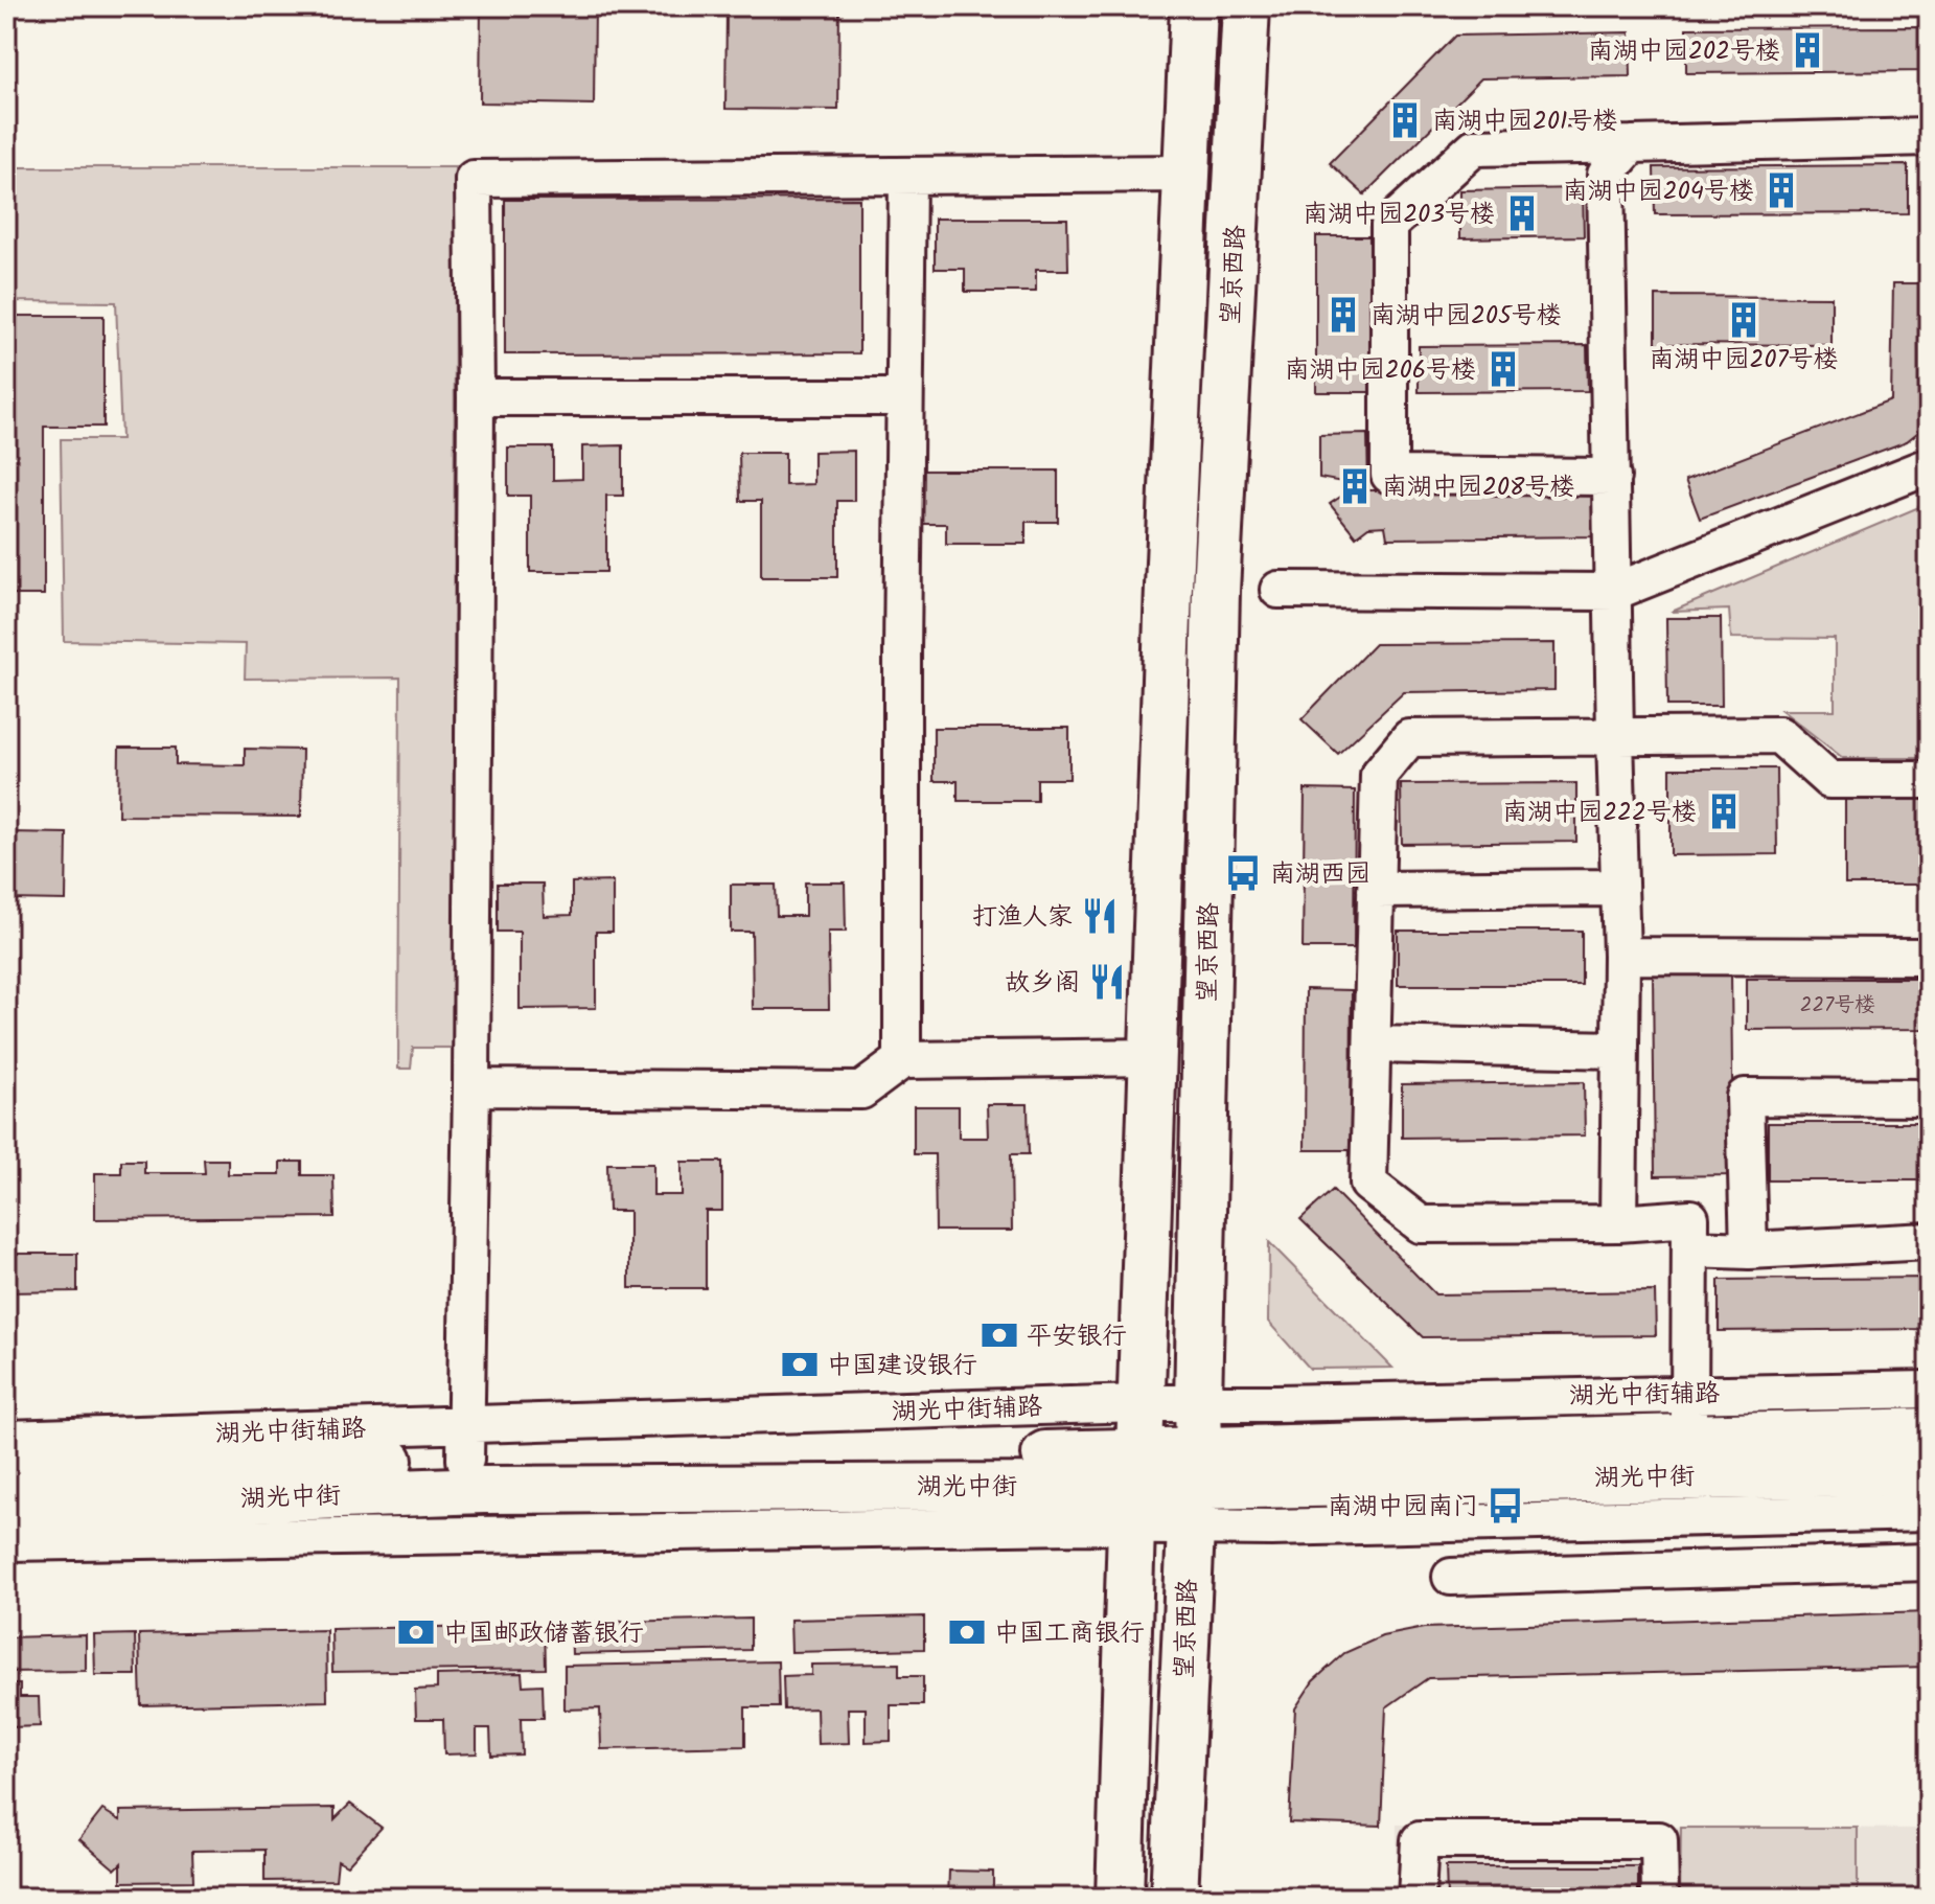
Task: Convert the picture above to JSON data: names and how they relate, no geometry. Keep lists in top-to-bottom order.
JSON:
{
  "streets": {
    "main road": ["望京西路", "湖光中街"],
    "street": ["湖光中街辅路"]
  },
  "crossings": [
    ["望京西路", "湖光中街辅路"],
    ["望京西路", "湖光中街"],
    ["湖光中街辅路", "湖光中街"]
  ],
  "places": {
    "building": [
      "南湖中园202号楼",
      "南湖中园201号楼",
      "南湖中园204号楼",
      "南湖中园203号楼",
      "南湖中园205号楼",
      "南湖中园207号楼",
      "南湖中园206号楼",
      "南湖中园208号楼",
      "南湖中园222号楼"
    ],
    "bus stop": ["南湖西园", "南湖中园南门"],
    "restaurant": ["打渔人家", "故乡阁"],
    "bank": [
      "平安银行",
      "中国建设银行",
      "中国邮政储蓄银行",
      "中国工商银行"
    ]
  },
  "house_numbers": ["227号楼"]
}
